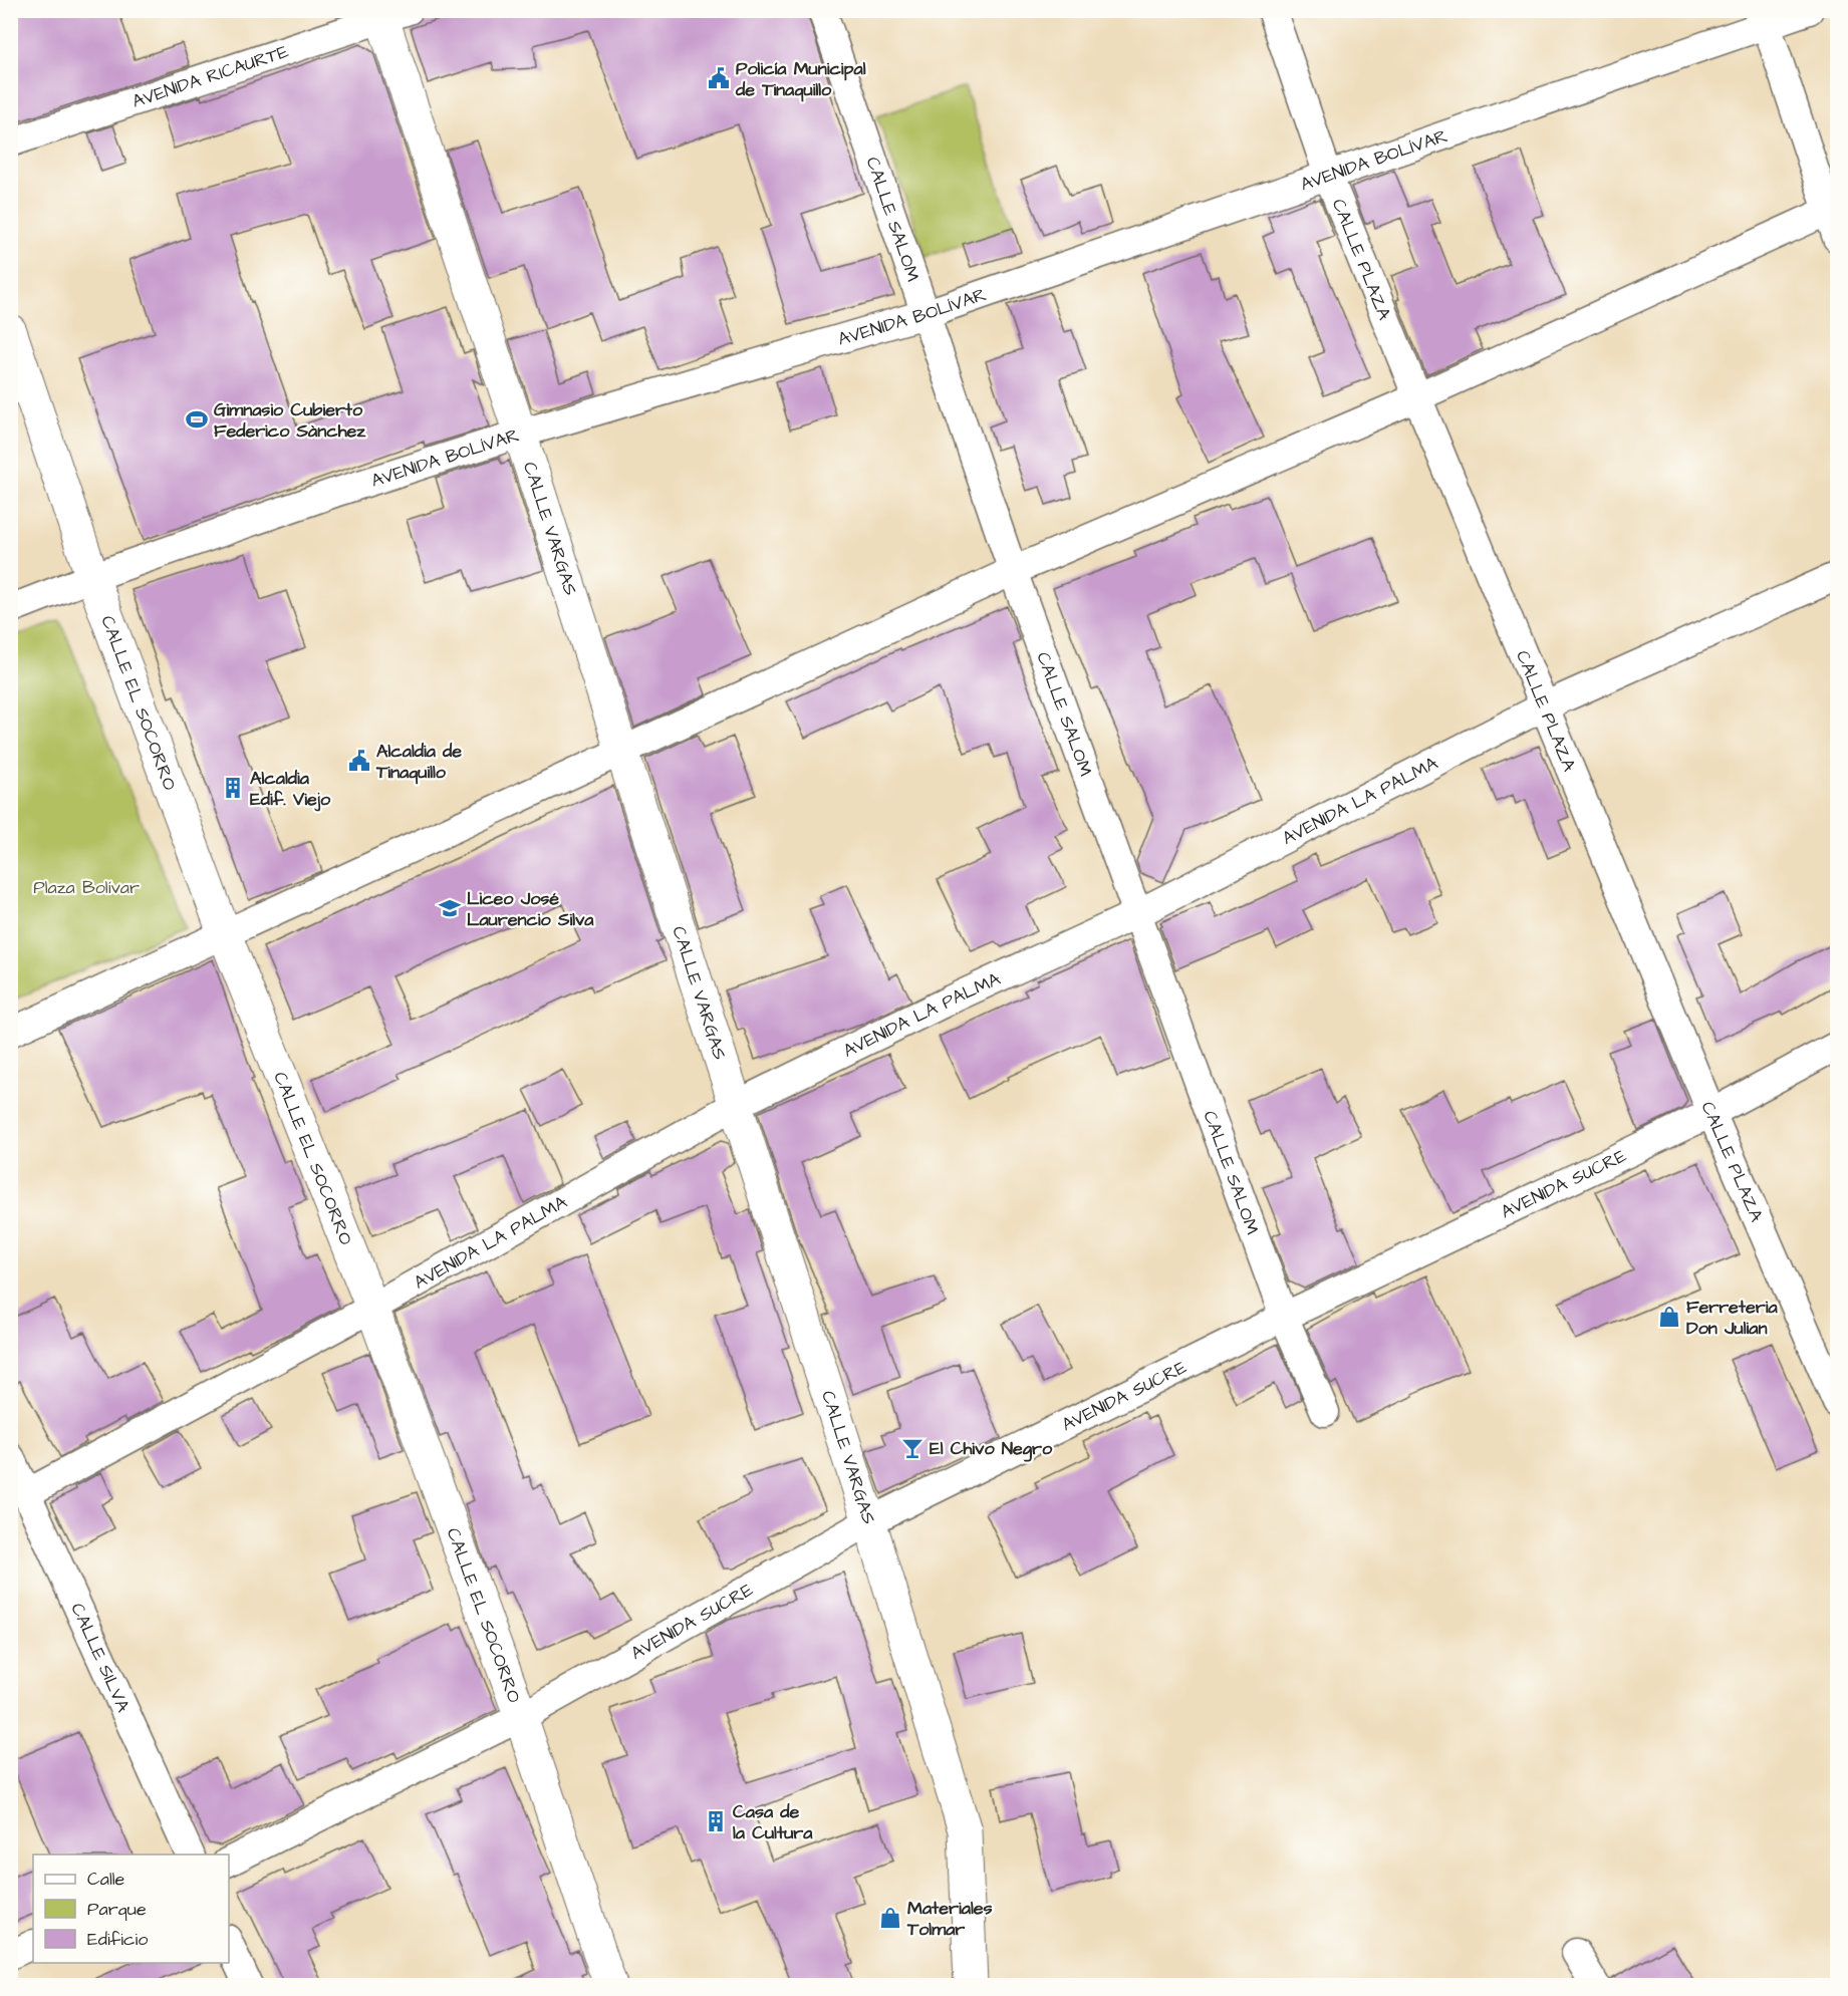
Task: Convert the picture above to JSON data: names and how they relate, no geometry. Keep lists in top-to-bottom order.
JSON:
{
  "streets": {
    "street": [
      "AVENIDA RICAURTE",
      "AVENIDA BOLÍVAR",
      "CALLE SALOM",
      "CALLE PLAZA",
      "CALLE VARGAS",
      "CALLE EL SOCORRO",
      "AVENIDA LA PALMA",
      "AVENIDA SUCRE",
      "CALLE SILVA"
    ]
  },
  "crossings": [
    ["AVENIDA RICAURTE", "CALLE VARGAS"],
    ["AVENIDA BOLÍVAR", "CALLE SALOM"],
    ["AVENIDA BOLÍVAR", "CALLE PLAZA"],
    ["AVENIDA BOLÍVAR", "CALLE VARGAS"],
    ["AVENIDA BOLÍVAR", "CALLE EL SOCORRO"],
    ["CALLE SALOM", "AVENIDA LA PALMA"],
    ["CALLE SALOM", "AVENIDA SUCRE"],
    ["CALLE PLAZA", "AVENIDA LA PALMA"],
    ["CALLE PLAZA", "AVENIDA SUCRE"],
    ["CALLE VARGAS", "AVENIDA LA PALMA"],
    ["CALLE VARGAS", "AVENIDA SUCRE"],
    ["CALLE EL SOCORRO", "AVENIDA LA PALMA"],
    ["CALLE EL SOCORRO", "AVENIDA SUCRE"],
    ["AVENIDA LA PALMA", "CALLE SILVA"]
  ],
  "parks": ["Plaza Bolívar"],
  "places": {
    "public building": ["Policía Municipal de Tinaquillo", "Alcaldia de Tinaquillo"],
    "sports": ["Gimnasio Cubierto Federico Sànchez"],
    "building": ["Alcaldia Edif. Viejo", "Casa de la Cultura"],
    "school or university": ["Liceo José Laurencio Silva"],
    "shop": ["Ferreteria Don Julian", "Materiales Tolmar"],
    "bar": ["El Chivo Negro"]
  },
  "legend": ["Calle", "Parque", "Edificio"]
}
